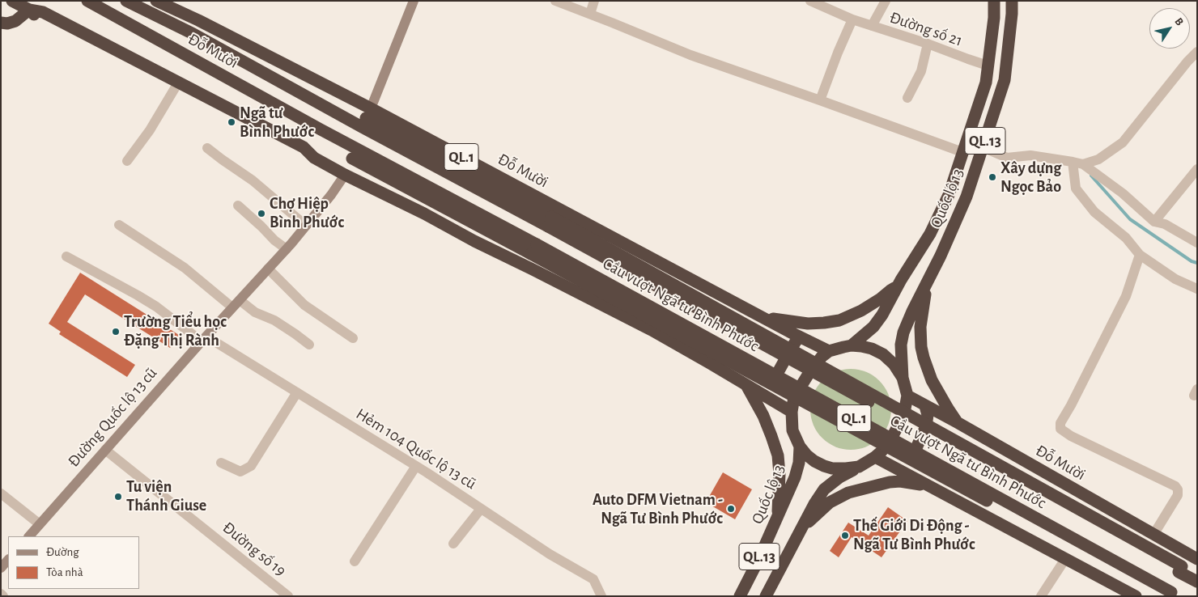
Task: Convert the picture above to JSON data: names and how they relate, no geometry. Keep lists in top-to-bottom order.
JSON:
{
  "streets": {
    "highway": [
      "Đỗ Mười",
      "QL.13",
      "QL.1",
      "Quốc lộ 13",
      "Cầu vượt Ngã tư Bình Phước",
      "Đường Quốc lộ 13 cũ"
    ],
    "street": ["Đường số 21", "Hẻm 104 Quốc lộ 13 cũ", "Đường số 19"]
  },
  "crossings": [
    ["Đường số 21", "Quốc lộ 13"],
    ["Đỗ Mười", "QL.13"],
    ["Đỗ Mười", "QL.1"],
    ["Đỗ Mười", "Quốc lộ 13"],
    ["Đỗ Mười", "Cầu vượt Ngã tư Bình Phước"],
    ["Đỗ Mười", "Đường Quốc lộ 13 cũ"],
    ["QL.13", "Quốc lộ 13"],
    ["QL.1", "Cầu vượt Ngã tư Bình Phước"],
    ["Đường Quốc lộ 13 cũ", "Hẻm 104 Quốc lộ 13 cũ"],
    ["Đường Quốc lộ 13 cũ", "Đường số 19"]
  ],
  "places": [
    "Ngã tư Bình Phước",
    "Xây dựng Ngọc Bảo",
    "Chợ Hiệp Bình Phước",
    "Trường Tiểu học Đặng Thị Rành",
    "Tu viện Thánh Giuse",
    "Auto DFM Vietnam - Ngã Tư Bình Phước",
    "Thế Giới Di Động - Ngã Tư Bình Phước"
  ],
  "legend": ["Đường", "Tòa nhà"],
  "north": "top right"
}
